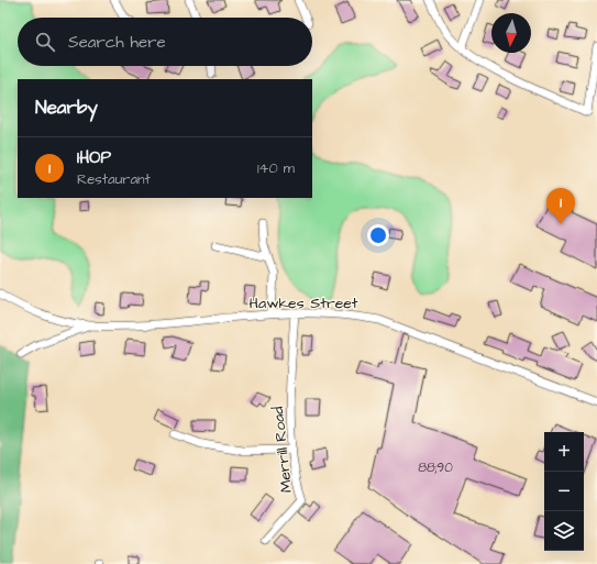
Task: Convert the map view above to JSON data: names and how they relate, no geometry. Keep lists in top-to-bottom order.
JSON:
{
  "streets": {
    "street": ["Hawkes Street", "Merrill Road"]
  },
  "crossings": [
    ["Hawkes Street", "Merrill Road"]
  ],
  "house_numbers": ["88;90"],
  "north": "bottom",
  "page": {
    "search": "Search here",
    "heading": "Nearby",
    "list": [
      {
        "mark": "1",
        "name": "IHOP",
        "note": "Restaurant",
        "value": "140 m"
      }
    ],
    "pins": "1",
    "map_buttons": ["+", "−"]
  }
}
